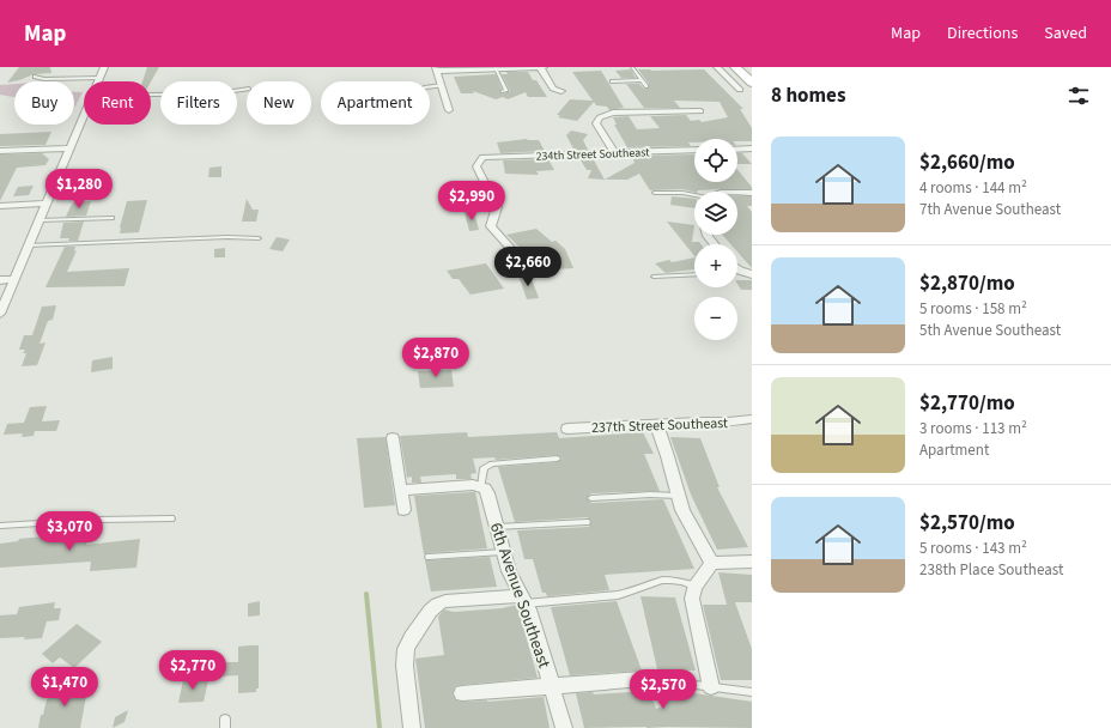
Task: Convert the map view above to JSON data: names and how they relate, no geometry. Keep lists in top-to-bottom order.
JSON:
{
  "streets": {
    "street": ["234th Street Southeast", "237th Street Southeast", "6th Avenue Southeast"]
  },
  "page": {
    "header": "Map",
    "nav": ["Map", "Directions", "Saved"],
    "heading": "8 homes",
    "chip": [
      "Buy",
      "Rent",
      "Filters",
      "New",
      "Apartment"
    ],
    "list": [
      {
        "name": "$2,660/mo",
        "note": "4 rooms · 144 m² · 7th Avenue Southeast"
      },
      {
        "name": "$2,870/mo",
        "note": "5 rooms · 158 m² · 5th Avenue Southeast"
      },
      {
        "name": "$2,770/mo",
        "note": "3 rooms · 113 m² · Apartment"
      },
      {
        "name": "$2,570/mo",
        "note": "5 rooms · 143 m² · 238th Place Southeast"
      }
    ],
    "map_buttons": ["+", "−"],
    "price": [
      "$1,280",
      "$2,990",
      "$2,660",
      "$2,870",
      "$3,070",
      "$2,770",
      "$1,470",
      "$2,570"
    ]
  }
}
